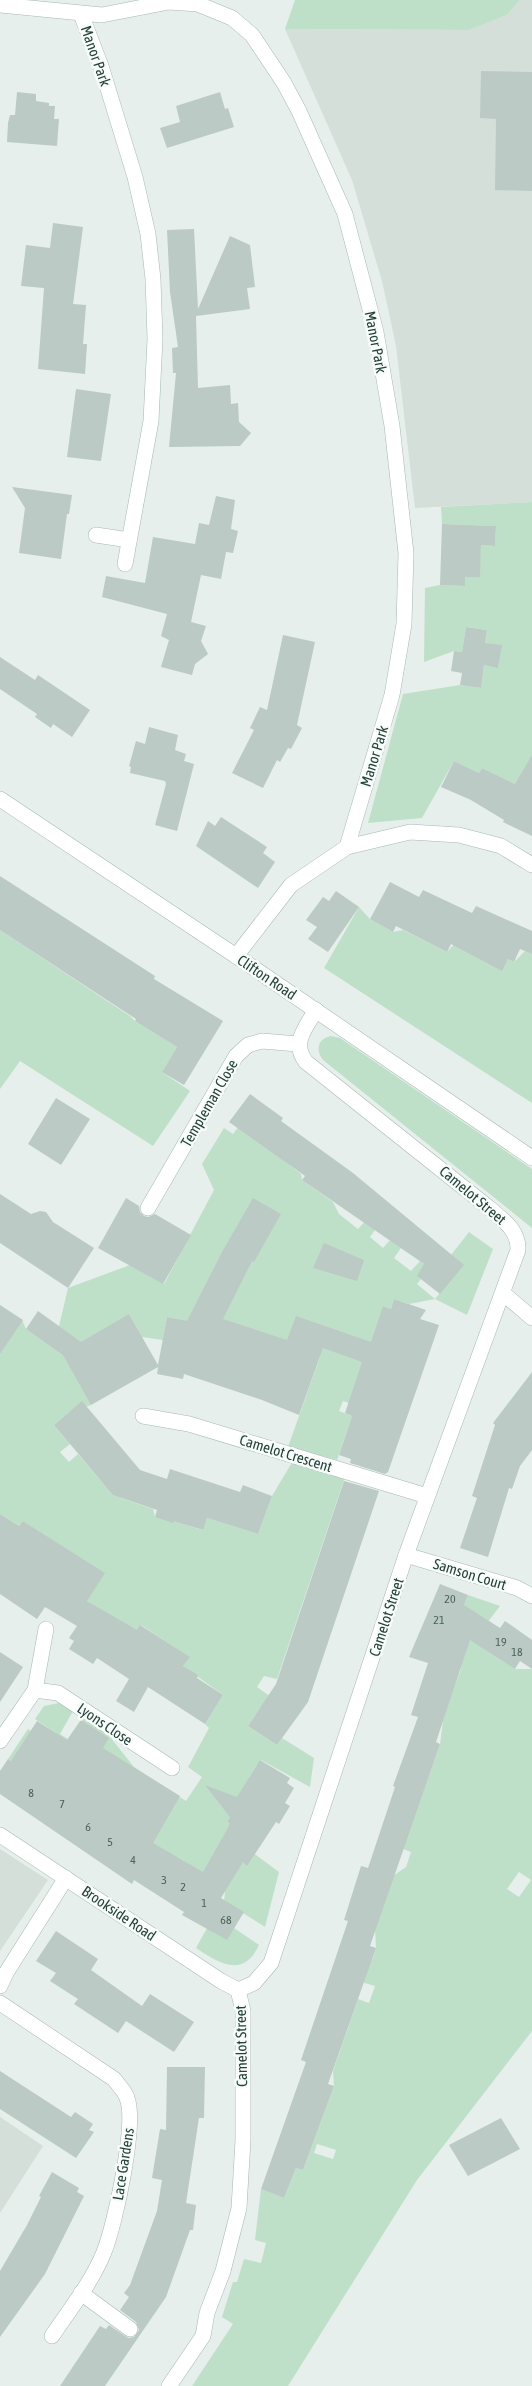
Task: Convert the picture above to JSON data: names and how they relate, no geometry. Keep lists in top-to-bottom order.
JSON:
{
  "streets": {
    "street": [
      "Manor Park",
      "Clifton Road",
      "Templeman Close",
      "Camelot Street",
      "Camelot Crescent",
      "Samson Court",
      "Lyons Close",
      "Brookside Road",
      "Lace Gardens"
    ]
  },
  "crossings": [
    ["Templeman Close", "Camelot Street"],
    ["Camelot Street", "Camelot Crescent"],
    ["Camelot Street", "Samson Court"],
    ["Camelot Street", "Brookside Road"]
  ],
  "house_numbers": [
    "20",
    "21",
    "19",
    "18",
    "8",
    "7",
    "6",
    "5",
    "4",
    "3",
    "2",
    "1",
    "68"
  ]
}
